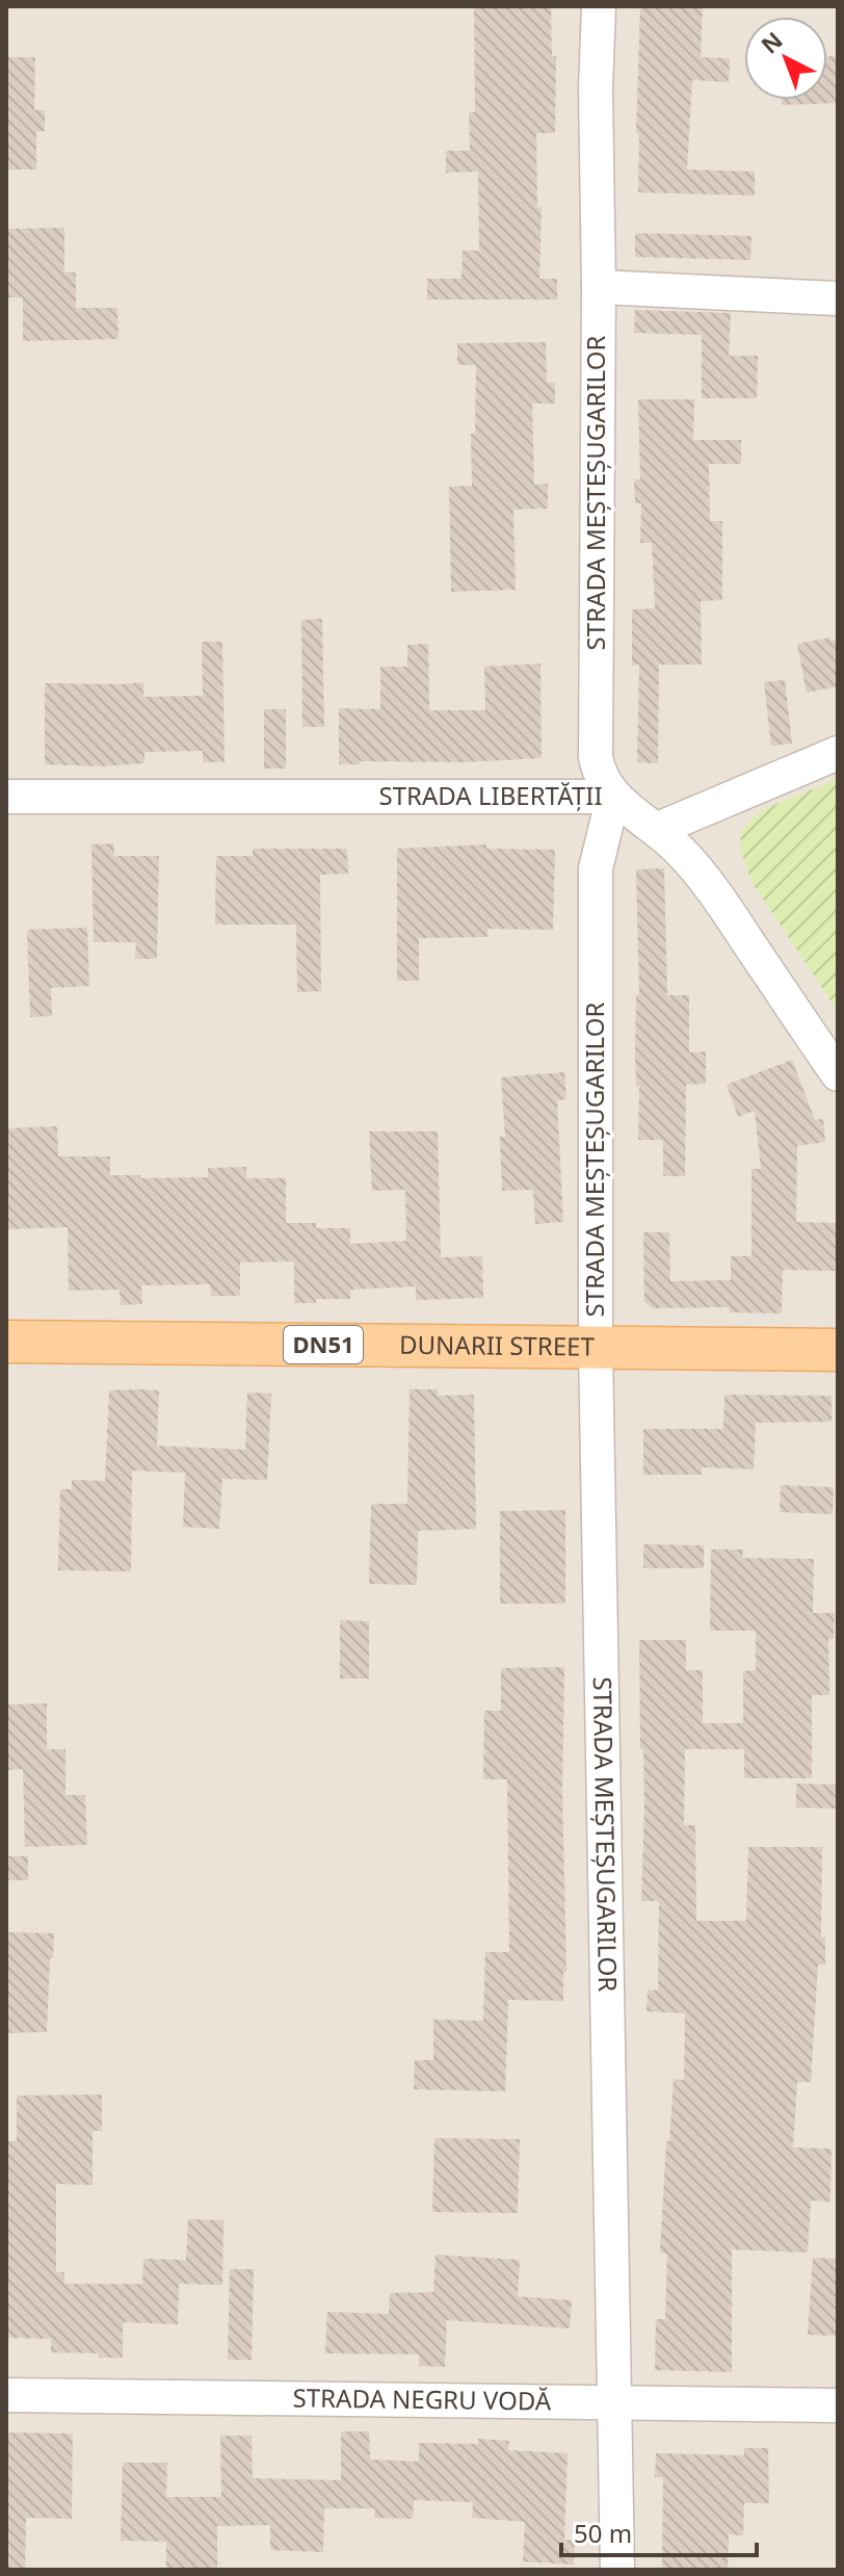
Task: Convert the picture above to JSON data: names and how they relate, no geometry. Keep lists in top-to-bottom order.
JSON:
{
  "streets": {
    "main road": ["DN51", "DUNARII STREET"],
    "street": ["STRADA MEȘTEȘUGARILOR", "STRADA LIBERTĂȚII", "STRADA NEGRU VODĂ"]
  },
  "crossings": [
    ["STRADA MEȘTEȘUGARILOR", "STRADA LIBERTĂȚII"],
    ["STRADA MEȘTEȘUGARILOR", "DUNARII STREET"],
    ["STRADA MEȘTEȘUGARILOR", "STRADA NEGRU VODĂ"]
  ],
  "scale_bar": "50 m",
  "north": "top left"
}
